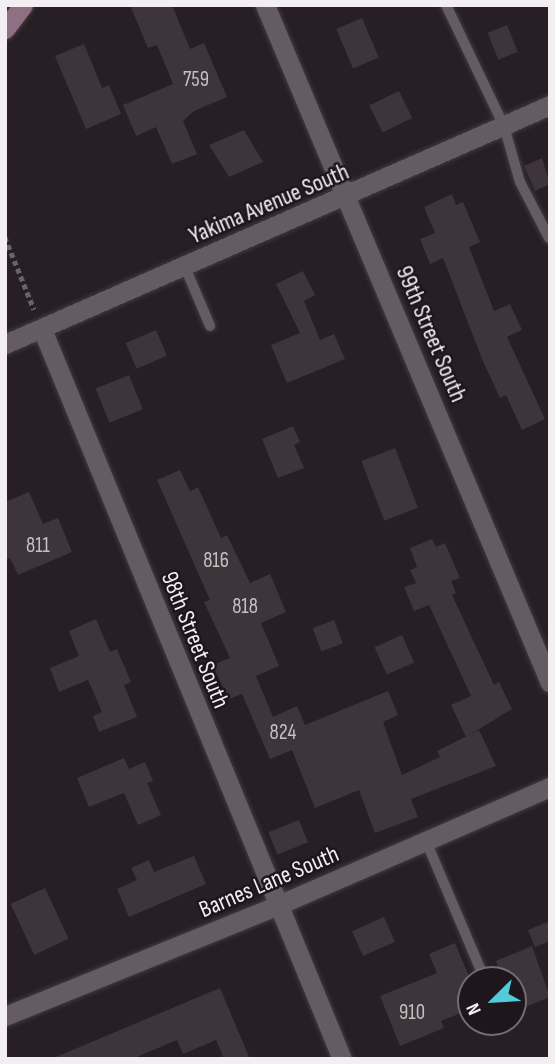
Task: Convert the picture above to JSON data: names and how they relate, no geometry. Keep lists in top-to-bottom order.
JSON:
{
  "streets": {
    "street": [
      "Yakima Avenue South",
      "99th Street South",
      "98th Street South",
      "Barnes Lane South"
    ]
  },
  "crossings": [
    ["Yakima Avenue South", "99th Street South"],
    ["Yakima Avenue South", "98th Street South"],
    ["98th Street South", "Barnes Lane South"]
  ],
  "house_numbers": [
    "759",
    "811",
    "816",
    "818",
    "824",
    "910"
  ],
  "north": "bottom left"
}
